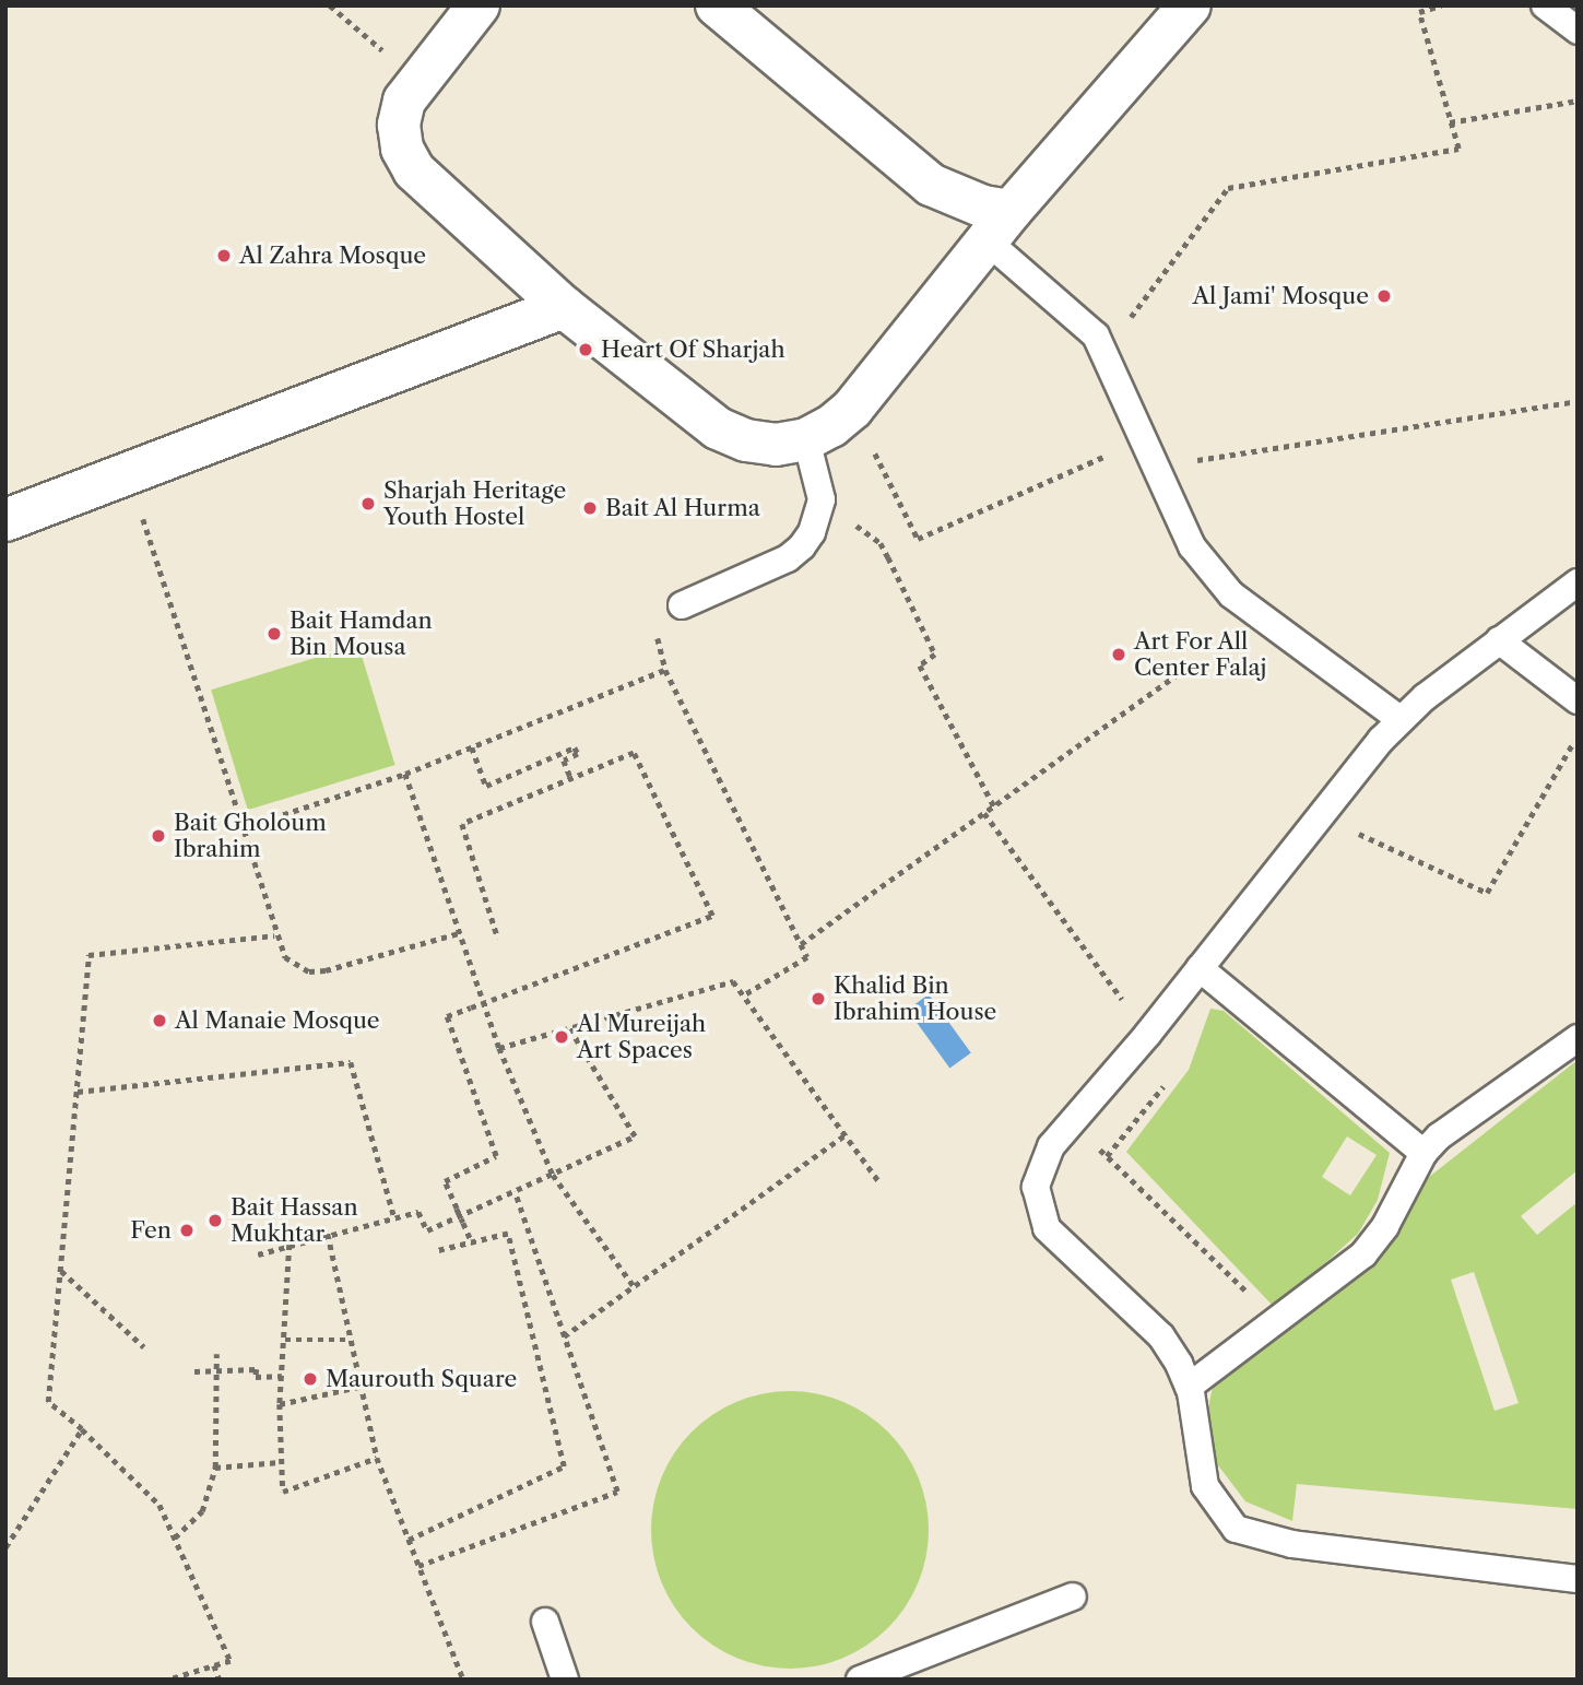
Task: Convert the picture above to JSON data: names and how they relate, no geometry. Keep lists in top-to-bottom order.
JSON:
{
  "places": [
    "Al Zahra Mosque",
    "Al Jami' Mosque",
    "Heart Of Sharjah",
    "Sharjah Heritage Youth Hostel",
    "Bait Al Hurma",
    "Bait Hamdan Bin Mousa",
    "Art For All Center Falaj",
    "Bait Gholoum Ibrahim",
    "Khalid Bin Ibrahim House",
    "Al Manaie Mosque",
    "Al Mureijah Art Spaces",
    "Bait Hassan Mukhtar",
    "Fen",
    "Maurouth Square"
  ]
}
